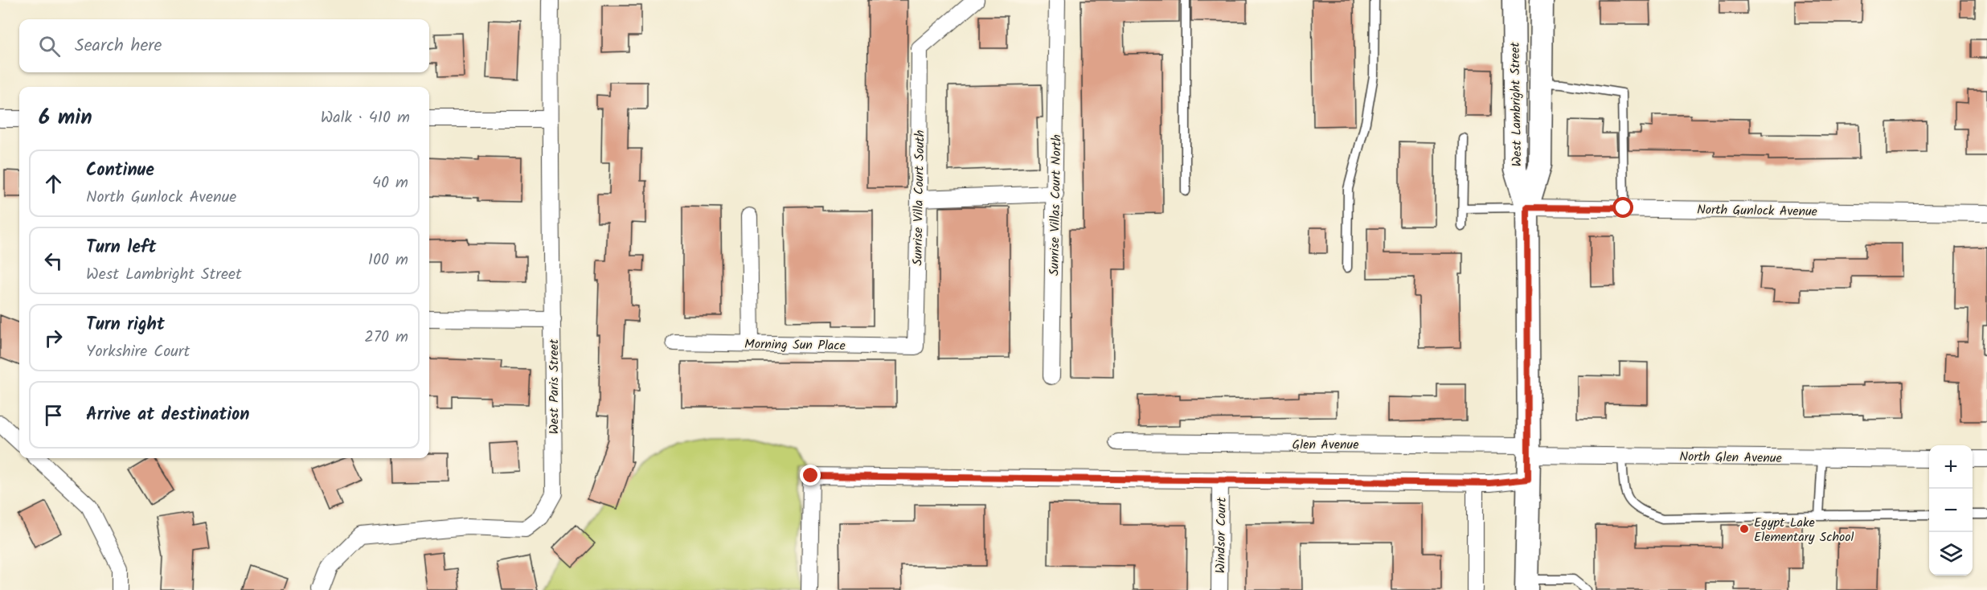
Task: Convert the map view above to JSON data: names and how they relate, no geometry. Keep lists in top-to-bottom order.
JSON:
{
  "streets": {
    "main road": ["West Lambright Street"],
    "street": [
      "Sunrise Villa Court South",
      "Sunrise Villas Court North",
      "North Gunlock Avenue",
      "Morning Sun Place",
      "West Paris Street",
      "Glen Avenue",
      "North Glen Avenue",
      "Windsor Court"
    ]
  },
  "crossings": [
    ["West Lambright Street", "North Gunlock Avenue"],
    ["West Lambright Street", "Glen Avenue"],
    ["West Lambright Street", "North Glen Avenue"],
    ["Sunrise Villa Court South", "Morning Sun Place"],
    ["Glen Avenue", "North Glen Avenue"]
  ],
  "places": ["Egypt Lake Elementary School"],
  "page": {
    "search": "Search here",
    "heading": ["6 min", "Walk · 410 m"],
    "list": [
      ["Continue", "North Gunlock Avenue", "40 m"],
      ["Turn left", "West Lambright Street", "100 m"],
      ["Turn right", "Yorkshire Court", "270 m"],
      "Arrive at destination"
    ],
    "map_buttons": ["+", "−"]
  }
}
